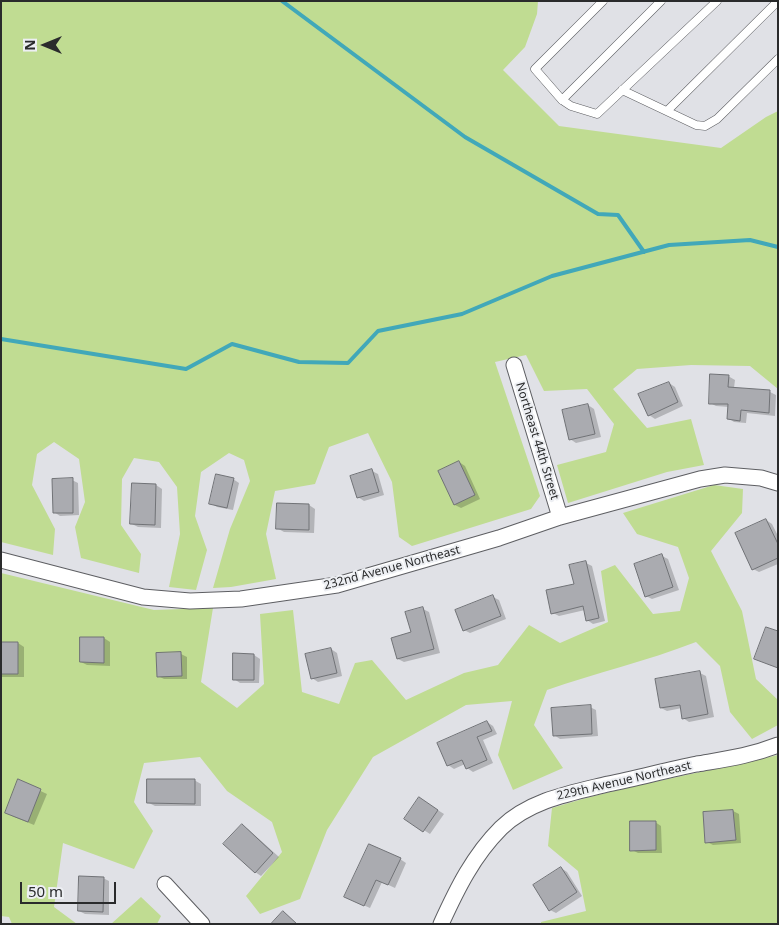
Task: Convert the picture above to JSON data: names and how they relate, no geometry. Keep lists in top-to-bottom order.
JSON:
{
  "streets": {
    "street": ["Northeast 44th Street", "232nd Avenue Northeast", "229th Avenue Northeast"]
  },
  "crossings": [
    ["Northeast 44th Street", "232nd Avenue Northeast"]
  ],
  "scale_bar": "50 m",
  "north": "left"
}
